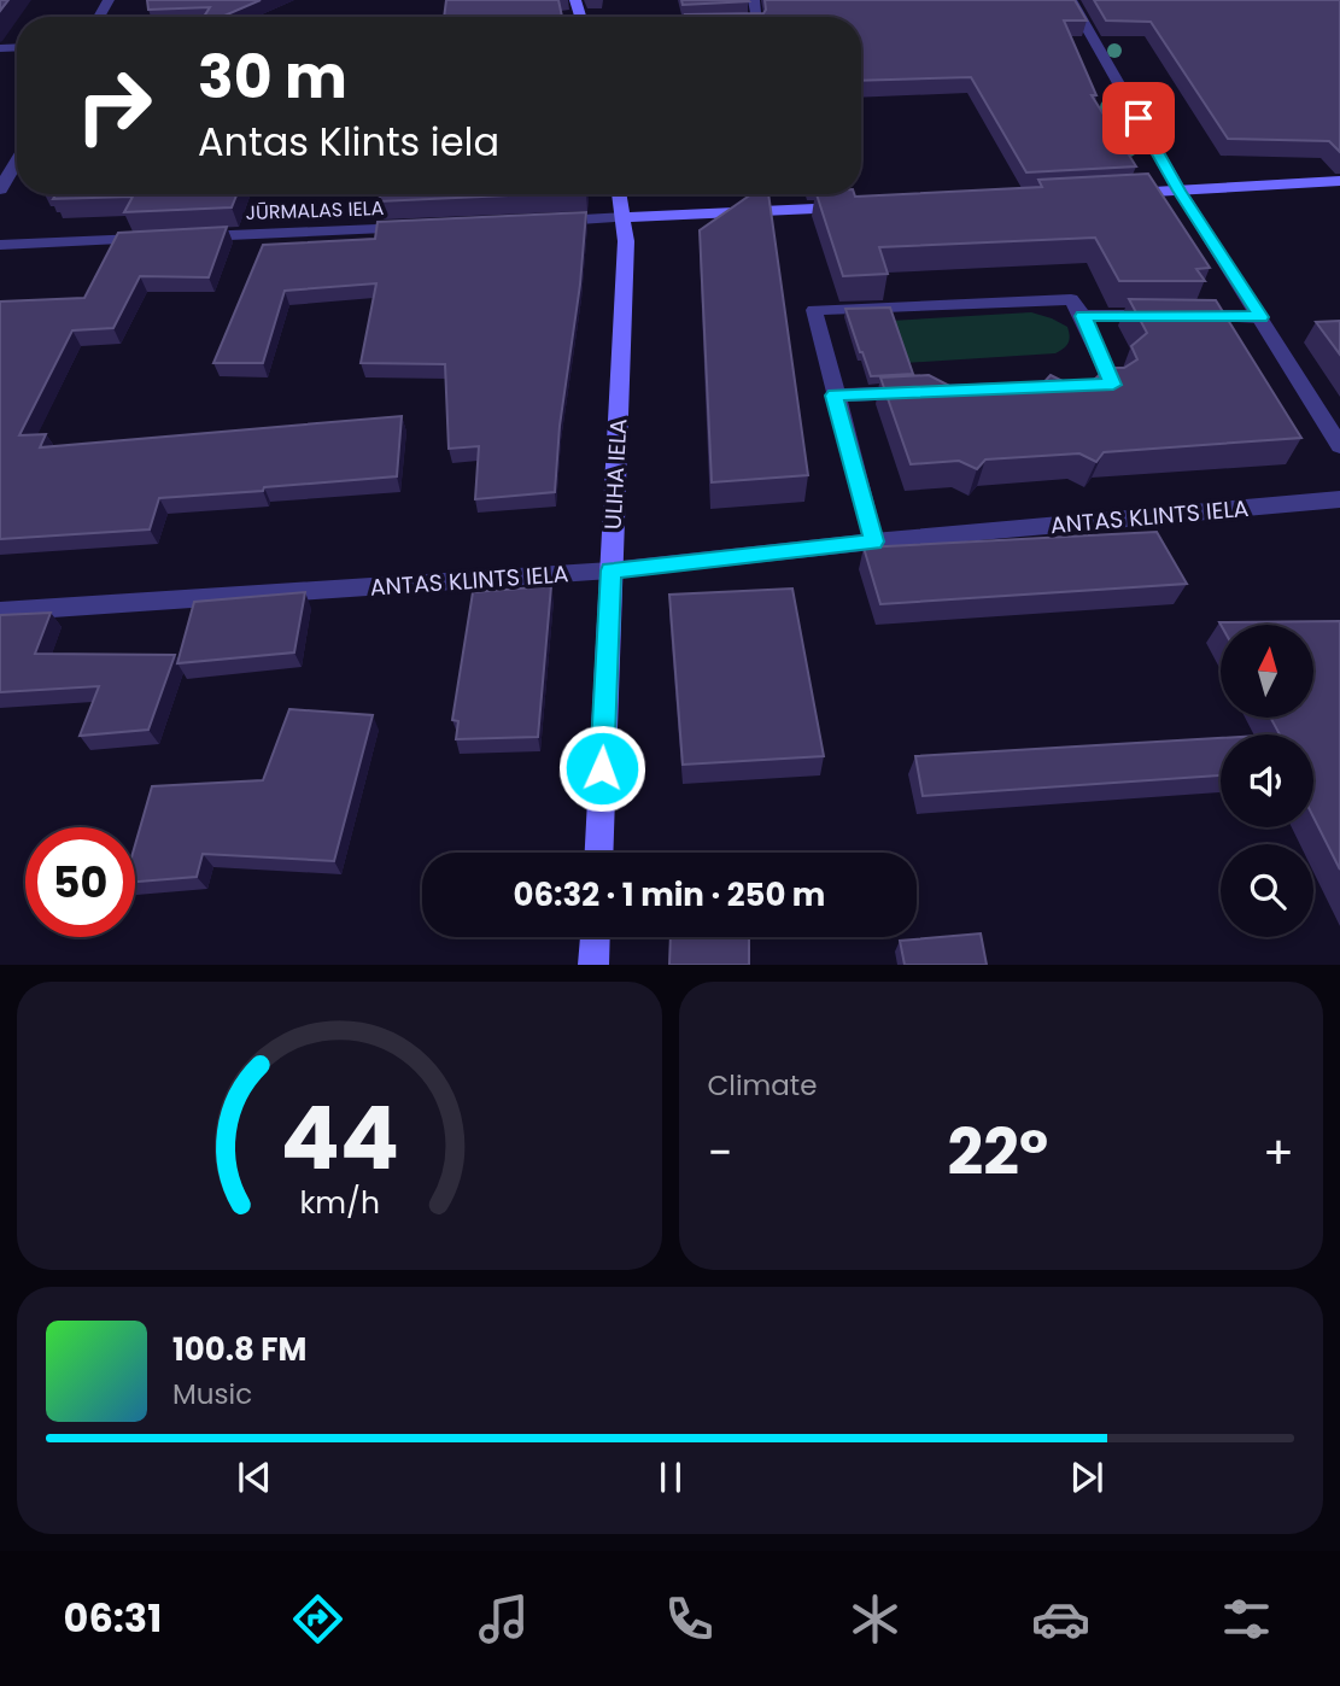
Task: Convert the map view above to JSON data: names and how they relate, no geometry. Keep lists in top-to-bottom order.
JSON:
{
  "streets": {
    "main road": ["ULIHA IELA"],
    "street": ["JŪRMALAS IELA", "ANTAS KLINTS IELA"]
  },
  "crossings": [
    ["ULIHA IELA", "ANTAS KLINTS IELA"]
  ],
  "north": "top",
  "page": {
    "turn": ["30 m", "Antas Klints iela"],
    "limit": "50",
    "trip": "06:32 · 1 min · 250 m",
    "tile": "Climate",
    "heat": ["−", "22°", "+"],
    "song": ["100.8 FM", "Music"],
    "tabs": "06:31",
    "gauge": ["44", "km/h"]
  }
}
